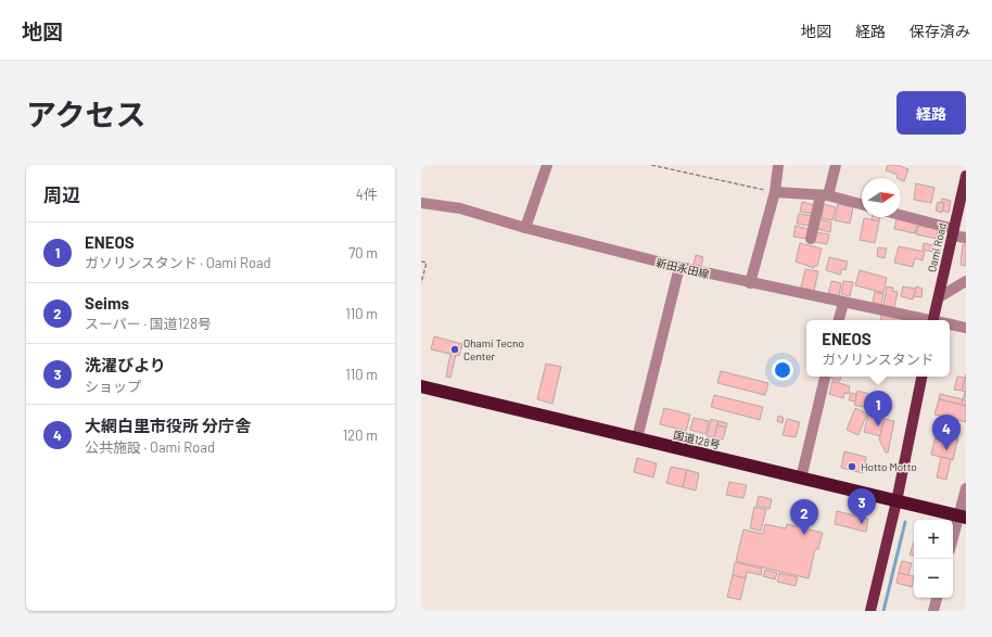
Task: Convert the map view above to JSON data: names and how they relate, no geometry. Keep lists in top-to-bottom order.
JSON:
{
  "streets": {
    "highway": ["国道128号"],
    "main road": ["Oami Road"],
    "street": ["新田永田線"]
  },
  "places": ["Ohami Tecno Center", "Hotto Motto"],
  "north": "right",
  "page": {
    "header": "地図",
    "nav": ["地図", "経路", "保存済み"],
    "title": "アクセス",
    "buttons": "経路",
    "heading": ["周辺", "4件"],
    "list": [
      {
        "mark": "1",
        "name": "ENEOS",
        "note": "ガソリンスタンド · Oami Road",
        "value": "70 m"
      },
      {
        "mark": "2",
        "name": "Seims",
        "note": "スーパー · 国道128号",
        "value": "110 m"
      },
      {
        "mark": "3",
        "name": "洗濯びより",
        "note": "ショップ",
        "value": "110 m"
      },
      {
        "mark": "4",
        "name": "大網白里市役所 分庁舎",
        "note": "公共施設 · Oami Road",
        "value": "120 m"
      }
    ],
    "popup": ["ENEOS", "ガソリンスタンド"],
    "pins": [
      "1",
      "4",
      "3",
      "2"
    ],
    "map_buttons": ["+", "−"]
  }
}
